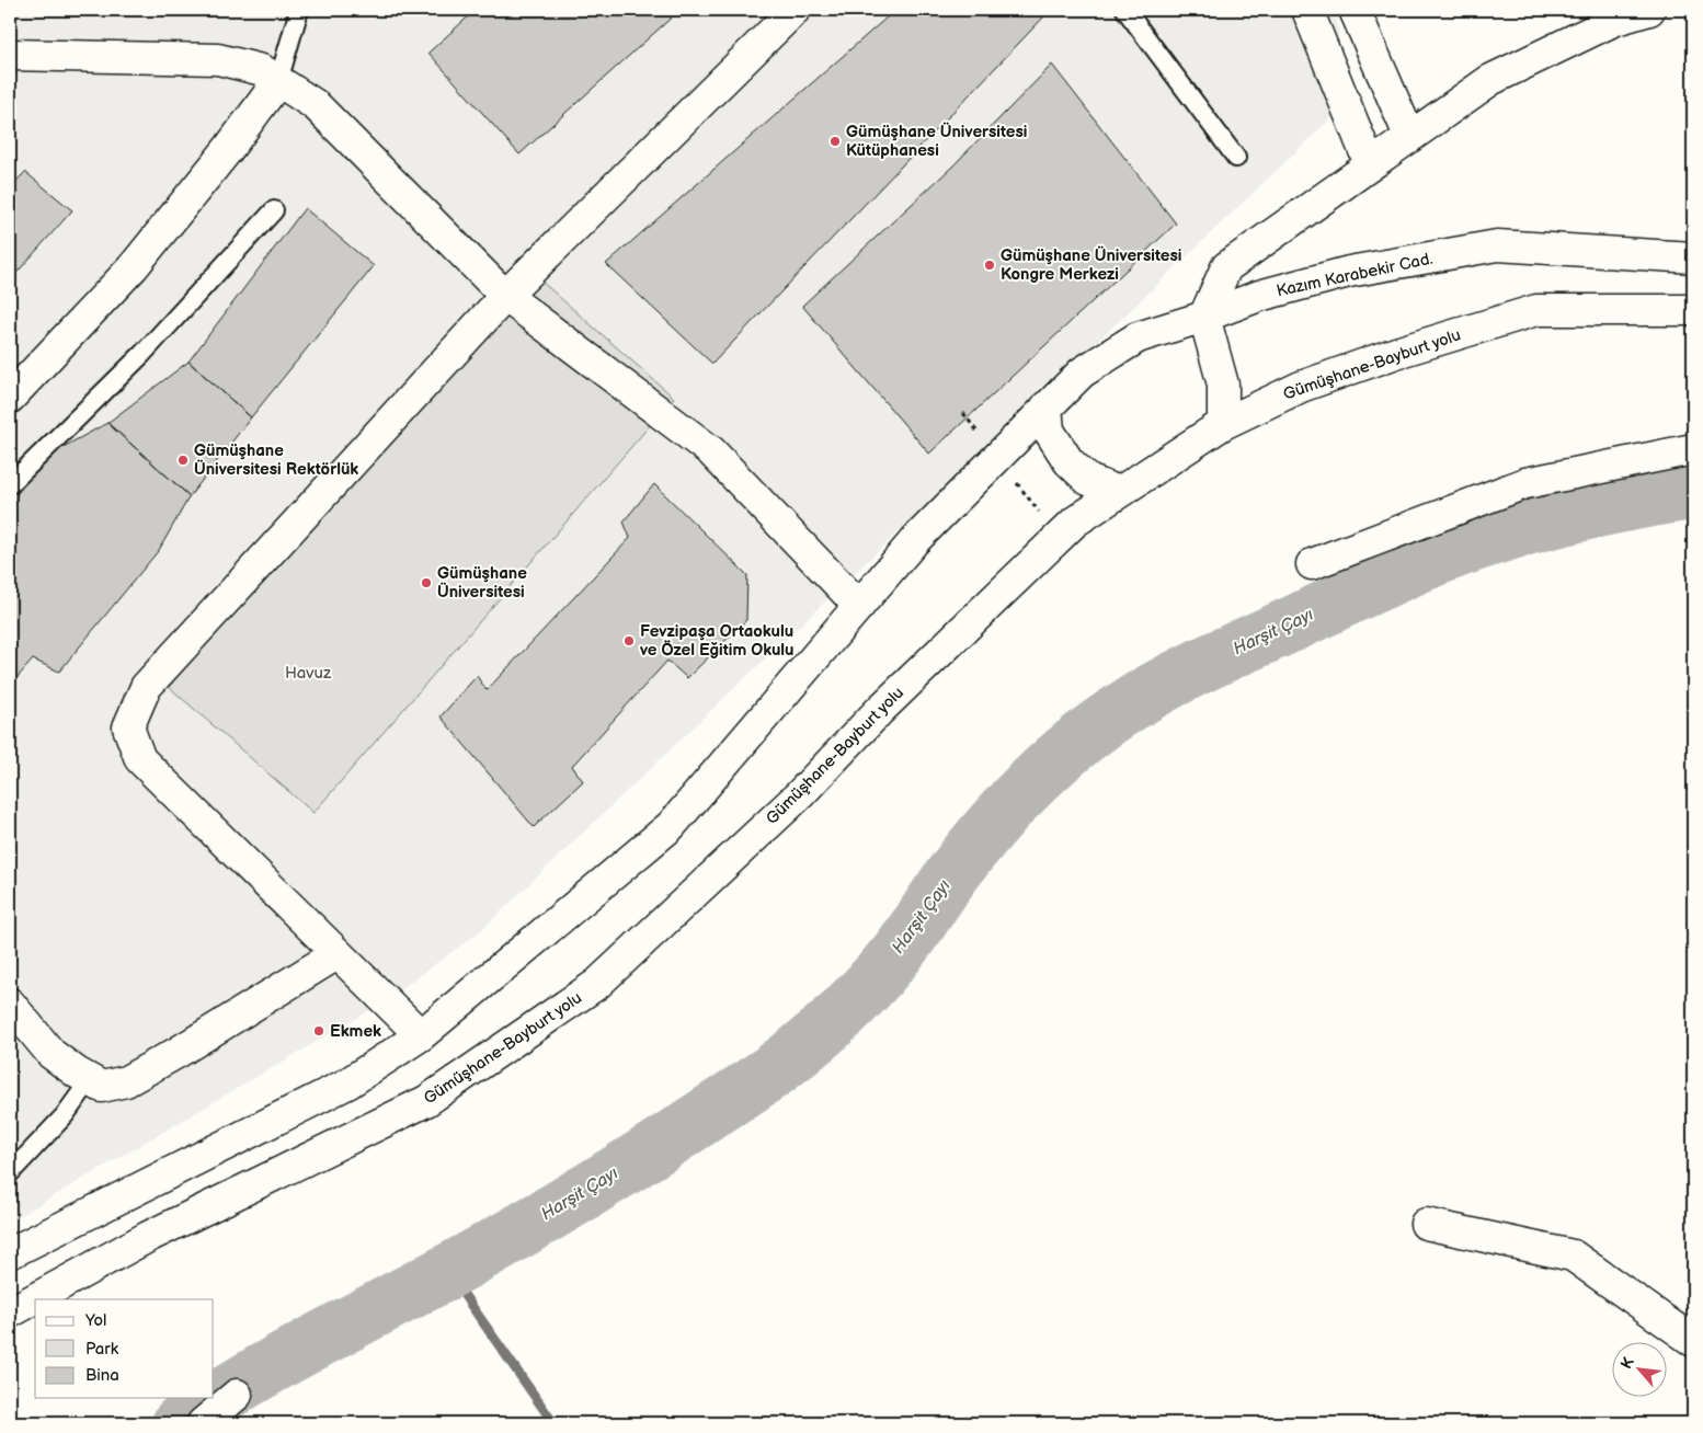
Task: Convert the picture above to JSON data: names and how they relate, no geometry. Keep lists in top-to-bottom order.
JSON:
{
  "streets": {
    "street": ["Kazım Karabekir Cad.", "Gümüşhane-Bayburt yolu"]
  },
  "water": ["Harşit Çayı"],
  "parks": ["Havuz"],
  "places": [
    "Gümüşhane Üniversitesi Kütüphanesi",
    "Gümüşhane Üniversitesi Kongre Merkezi",
    "Gümüşhane Üniversitesi Rektörlük",
    "Gümüşhane Üniversitesi",
    "Fevzipaşa Ortaokulu ve Özel Eğitim Okulu",
    "Ekmek"
  ],
  "legend": ["Yol", "Park", "Bina"],
  "north": "top left"
}
